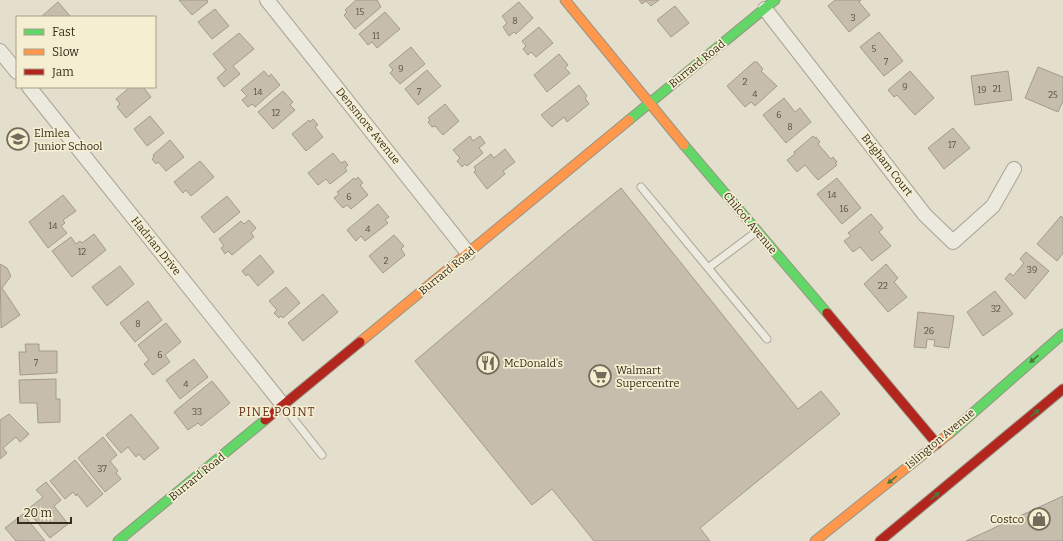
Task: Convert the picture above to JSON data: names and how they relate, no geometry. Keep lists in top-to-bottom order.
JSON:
{
  "streets": {
    "street": [
      "Burrard Road",
      "Densmore Avenue",
      "Brigham Court",
      "Chilcot Avenue",
      "Hadrian Drive",
      "Islington Avenue"
    ]
  },
  "crossings": [
    ["Burrard Road", "Densmore Avenue"],
    ["Burrard Road", "Brigham Court"],
    ["Burrard Road", "Chilcot Avenue"],
    ["Burrard Road", "Hadrian Drive"],
    ["Chilcot Avenue", "Islington Avenue"]
  ],
  "districts": ["PINE POINT"],
  "places": {
    "school or university": ["Elmlea Junior School"],
    "restaurant": ["McDonald's"],
    "supermarket": ["Walmart Supercentre"],
    "shop": ["Costco"]
  },
  "house_numbers": [
    "15",
    "3",
    "8",
    "11",
    "5",
    "7",
    "9",
    "2",
    "9",
    "21",
    "19",
    "14",
    "7",
    "4",
    "25",
    "12",
    "6",
    "8",
    "17",
    "14",
    "6",
    "16",
    "14",
    "4",
    "12",
    "2",
    "39",
    "22",
    "32",
    "8",
    "26",
    "6",
    "7",
    "4",
    "33",
    "37"
  ],
  "legend": ["Fast", "Slow", "Jam"],
  "scale_bar": "20 m"
}
